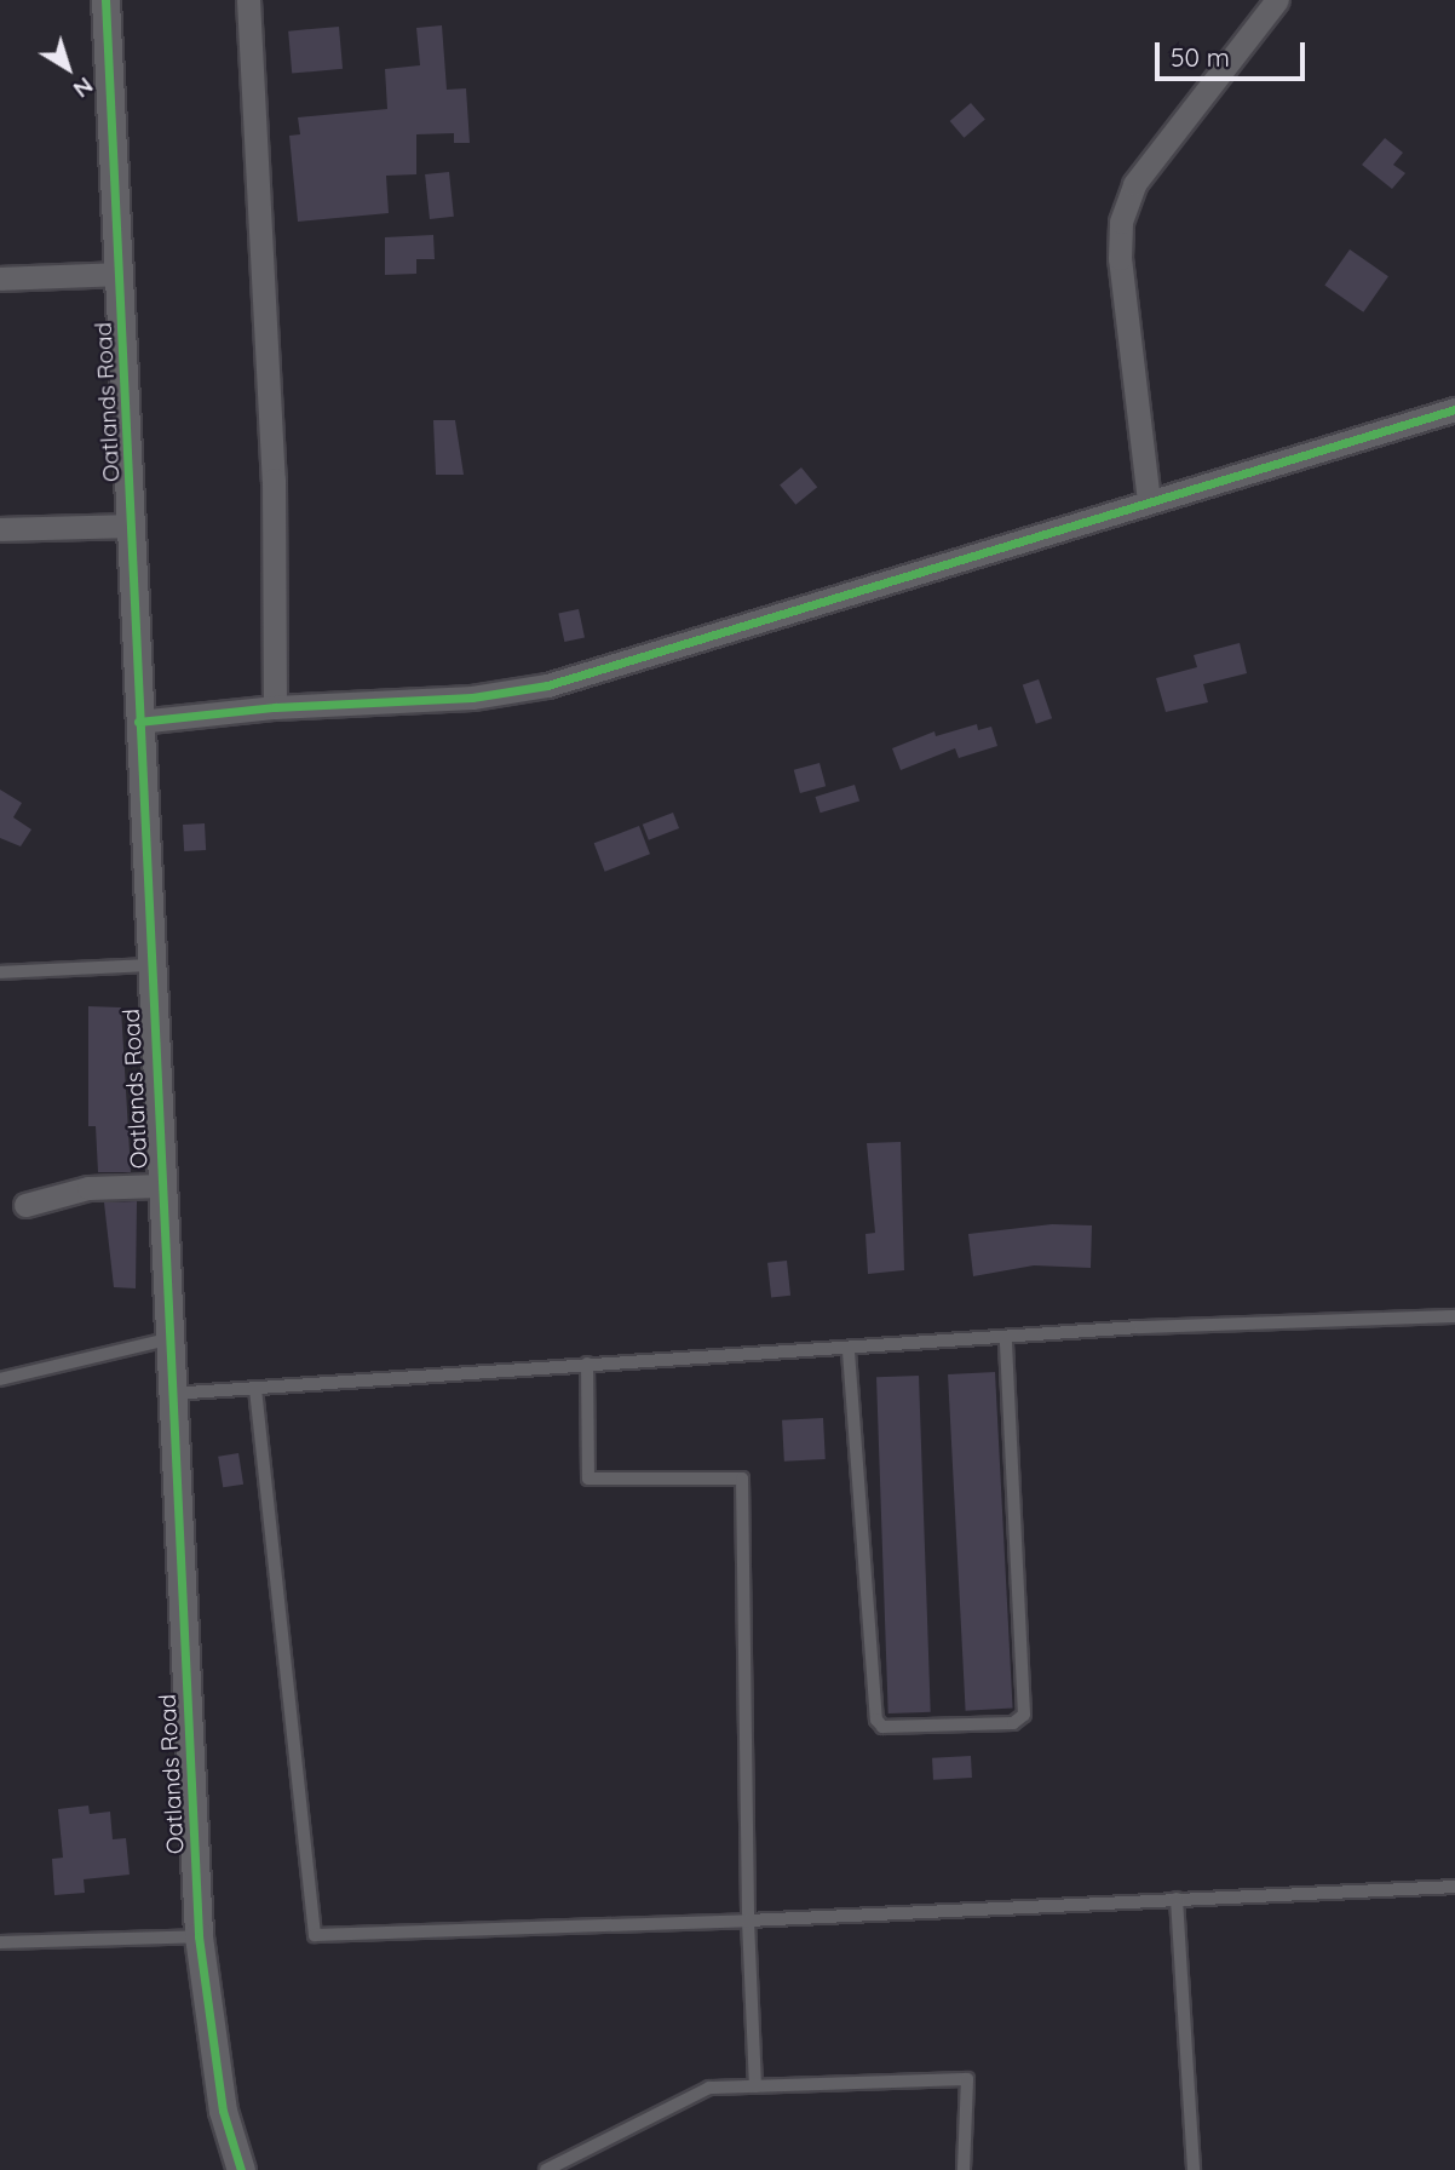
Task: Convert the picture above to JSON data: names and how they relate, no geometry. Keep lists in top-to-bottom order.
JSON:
{
  "streets": {
    "street": ["Oatlands Road"]
  },
  "scale_bar": "50 m",
  "north": "bottom right"
}
